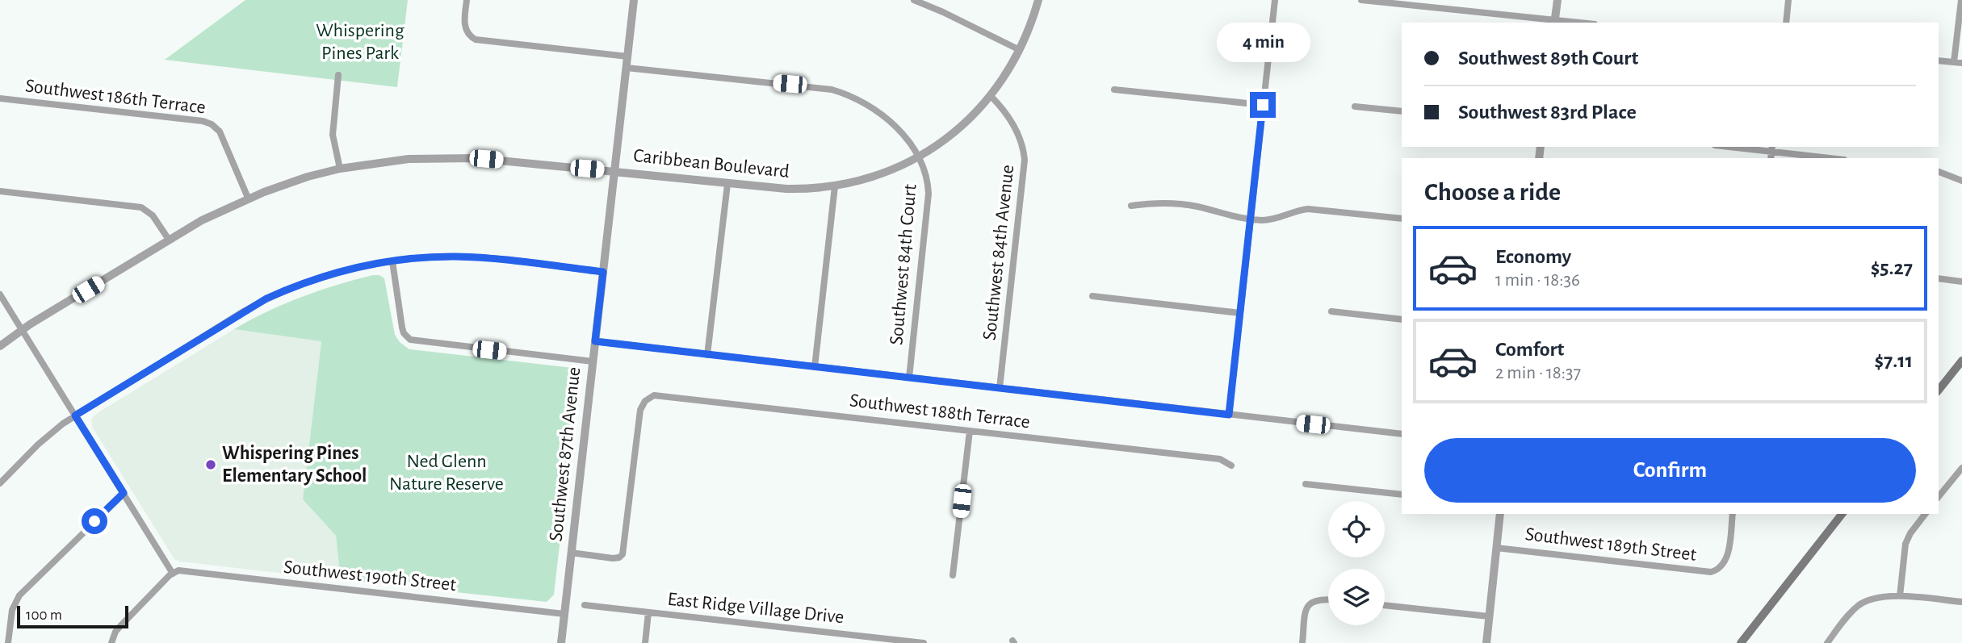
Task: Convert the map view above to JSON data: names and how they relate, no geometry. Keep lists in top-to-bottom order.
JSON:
{
  "streets": {
    "street": [
      "Southwest 186th Terrace",
      "Caribbean Boulevard",
      "Southwest 84th Avenue",
      "Southwest 84th Court",
      "Southwest 188th Terrace",
      "Southwest 87th Avenue",
      "Southwest 189th Street",
      "Southwest 190th Street",
      "East Ridge Village Drive"
    ]
  },
  "crossings": [
    ["Southwest 186th Terrace", "Caribbean Boulevard"],
    ["Caribbean Boulevard", "Southwest 84th Avenue"],
    ["Caribbean Boulevard", "Southwest 84th Court"],
    ["Caribbean Boulevard", "Southwest 87th Avenue"],
    ["Southwest 84th Court", "Southwest 87th Avenue"],
    ["Southwest 188th Terrace", "Southwest 87th Avenue"],
    ["Southwest 87th Avenue", "Southwest 190th Street"]
  ],
  "parks": ["Whispering Pines Park", "Ned Glenn Nature Reserve"],
  "places": ["Whispering Pines Elementary School"],
  "scale_bar": "100 m",
  "page": {
    "bubble": "4 min",
    "banner": ["Southwest 89th Court", "Southwest 83rd Place"],
    "heading": "Choose a ride",
    "list": [
      {
        "name": "Economy",
        "note": "1 min · 18:36",
        "value": "$5.27"
      },
      {
        "name": "Comfort",
        "note": "2 min · 18:37",
        "value": "$7.11"
      }
    ],
    "buttons": "Confirm",
    "scale": "100 m"
  }
}
